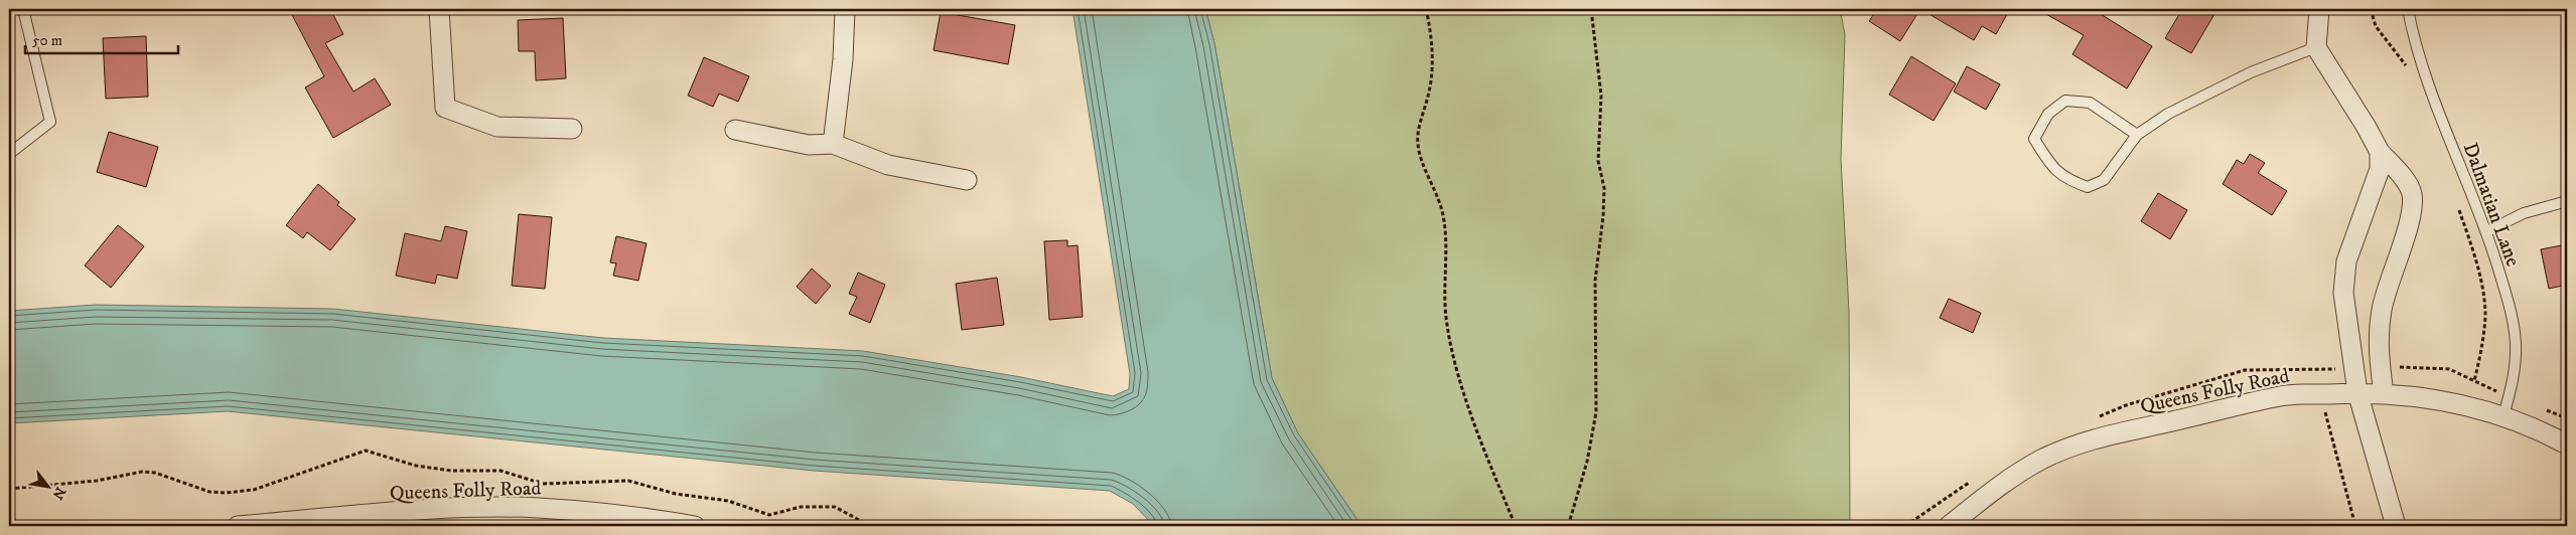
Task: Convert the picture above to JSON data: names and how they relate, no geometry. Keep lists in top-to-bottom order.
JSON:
{
  "streets": {
    "street": ["Queens Folly Road"],
    "lane": ["Dalmatian Lane"]
  },
  "crossings": [
    ["Dalmatian Lane", "Queens Folly Road"]
  ],
  "scale_bar": "50 m",
  "north": "bottom right"
}
